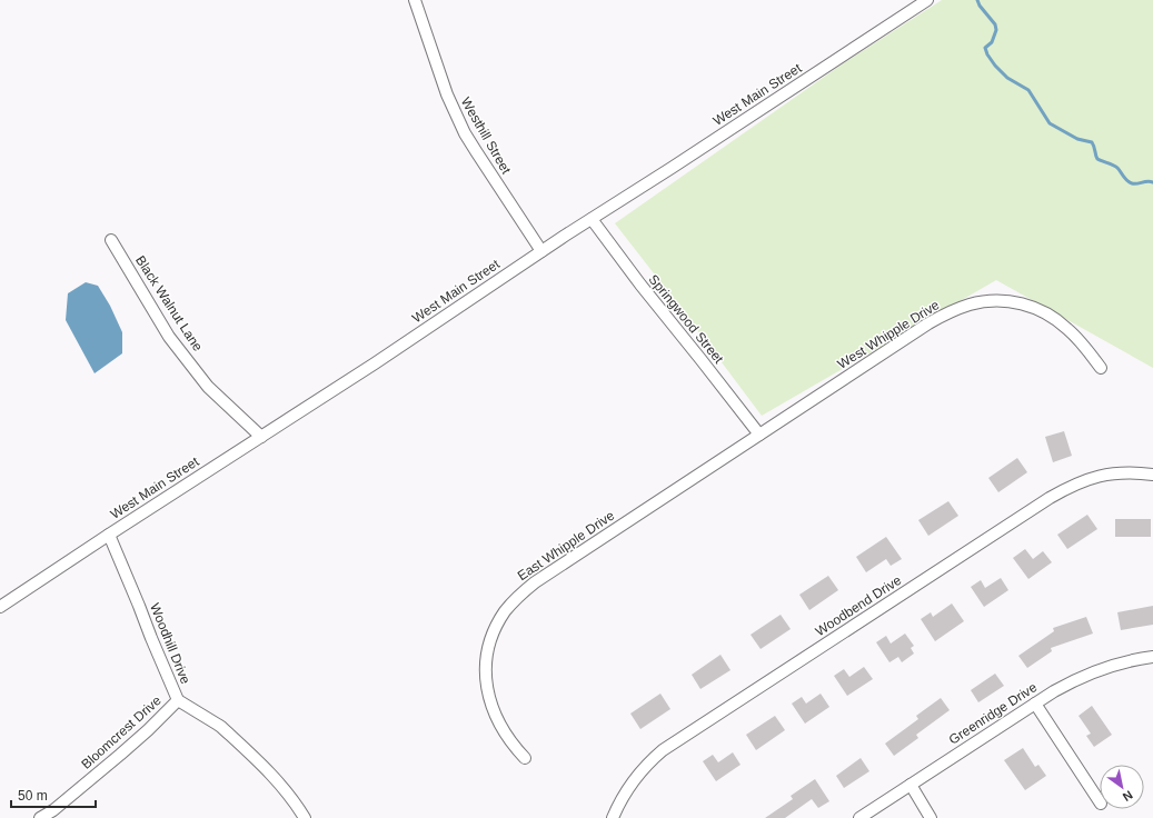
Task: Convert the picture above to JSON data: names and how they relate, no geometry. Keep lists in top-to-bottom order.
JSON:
{
  "streets": {
    "street": [
      "West Main Street",
      "Westhill Street",
      "Black Walnut Lane",
      "Springwood Street",
      "West Whipple Drive",
      "East Whipple Drive",
      "Woodbend Drive",
      "Woodhill Drive",
      "Greenridge Drive",
      "Bloomcrest Drive"
    ]
  },
  "crossings": [
    ["West Main Street", "Westhill Street"],
    ["West Main Street", "Black Walnut Lane"],
    ["West Main Street", "Springwood Street"],
    ["West Main Street", "Woodhill Drive"],
    ["Springwood Street", "West Whipple Drive"],
    ["Springwood Street", "East Whipple Drive"],
    ["West Whipple Drive", "East Whipple Drive"],
    ["Woodhill Drive", "Bloomcrest Drive"]
  ],
  "scale_bar": "50 m",
  "north": "bottom right"
}
